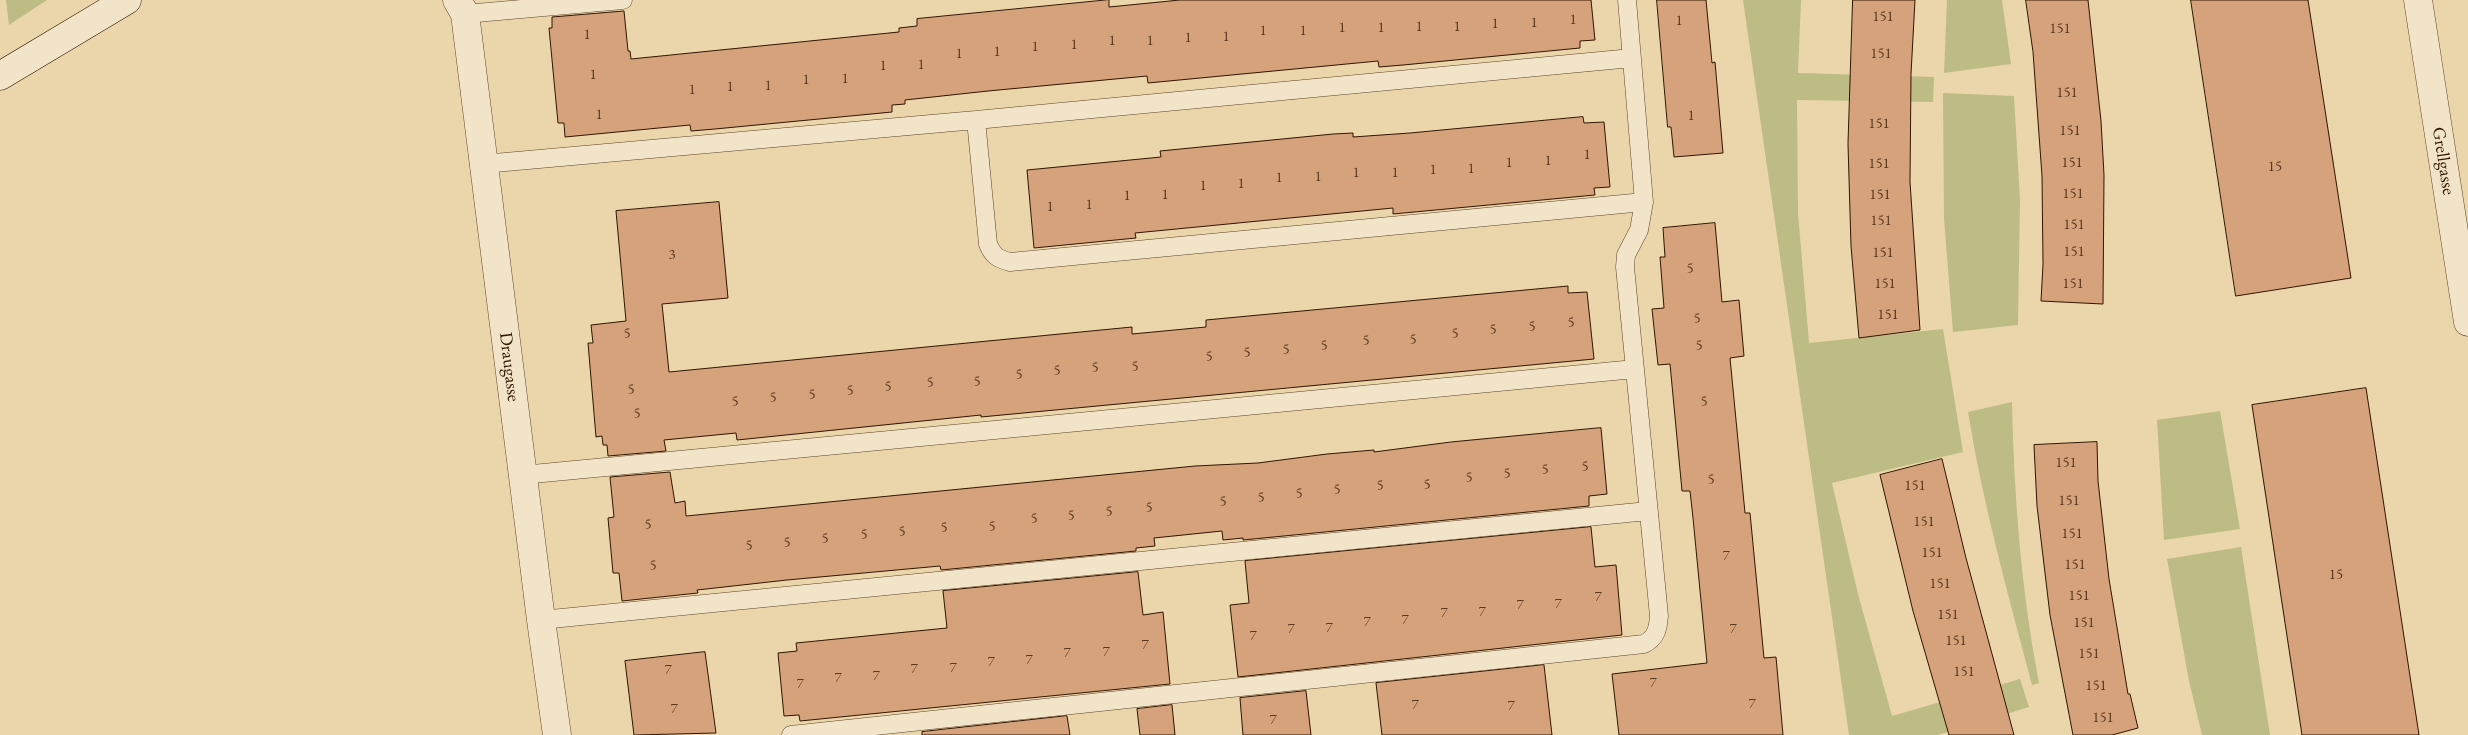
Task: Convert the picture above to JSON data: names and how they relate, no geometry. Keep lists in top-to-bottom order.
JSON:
{
  "streets": {
    "street": ["Grellgasse", "Draugasse"]
  },
  "house_numbers": [
    "151",
    "1",
    "1",
    "1",
    "1",
    "1",
    "1",
    "1",
    "1",
    "151",
    "1",
    "1",
    "1",
    "1",
    "1",
    "1",
    "1",
    "1",
    "1",
    "1",
    "1",
    "151",
    "1",
    "1",
    "1",
    "1",
    "1",
    "1",
    "1",
    "1",
    "151",
    "1",
    "1",
    "151",
    "151",
    "1",
    "1",
    "1",
    "151",
    "151",
    "15",
    "1",
    "1",
    "1",
    "1",
    "1",
    "1",
    "1",
    "1",
    "151",
    "1",
    "151",
    "1",
    "1",
    "1",
    "151",
    "151",
    "151",
    "151",
    "3",
    "5",
    "151",
    "151",
    "151",
    "5",
    "5",
    "5",
    "5",
    "5",
    "5",
    "5",
    "5",
    "5",
    "5",
    "5",
    "5",
    "5",
    "5",
    "5",
    "5",
    "5",
    "5",
    "5",
    "5",
    "5",
    "5",
    "5",
    "5",
    "5",
    "5",
    "5",
    "151",
    "5",
    "5",
    "5",
    "5",
    "5",
    "5",
    "5",
    "151",
    "5",
    "5",
    "5",
    "151",
    "5",
    "5",
    "5",
    "5",
    "5",
    "151",
    "5",
    "5",
    "5",
    "5",
    "151",
    "5",
    "5",
    "5",
    "5",
    "151",
    "7",
    "151",
    "5",
    "15",
    "151",
    "151",
    "7",
    "7",
    "7",
    "7",
    "7",
    "151",
    "7",
    "7",
    "151",
    "7",
    "7",
    "7",
    "7",
    "151",
    "7",
    "7",
    "7",
    "151",
    "7",
    "7",
    "7",
    "7",
    "7",
    "151",
    "7",
    "7",
    "7",
    "7",
    "151",
    "7",
    "7",
    "7",
    "7",
    "151",
    "7"
  ]
}
